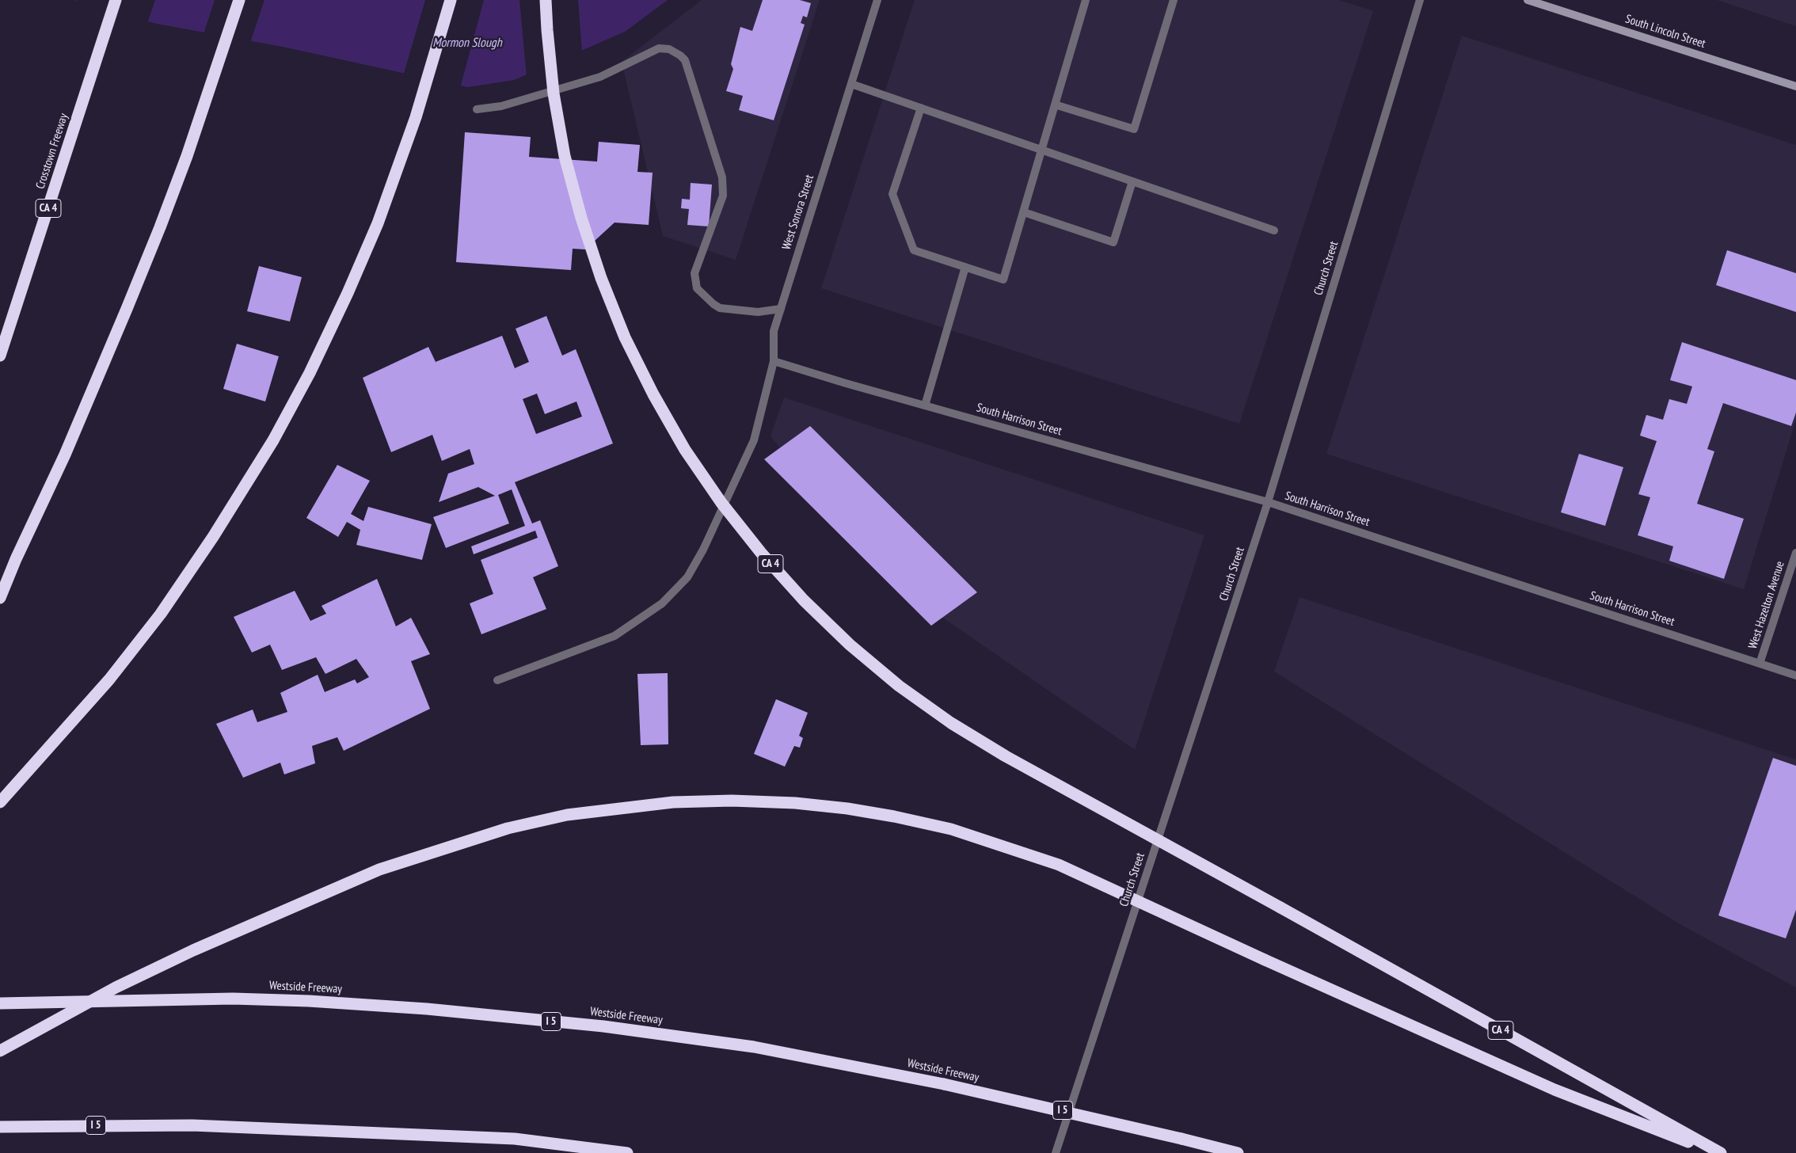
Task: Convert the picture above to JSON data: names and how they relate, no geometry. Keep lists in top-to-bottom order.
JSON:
{
  "streets": {
    "highway": [
      "Crosstown Freeway",
      "CA 4",
      "Westside Freeway",
      "I 5"
    ],
    "street": [
      "South Lincoln Street",
      "West Sonora Street",
      "Church Street",
      "South Harrison Street",
      "West Hazelton Avenue"
    ]
  },
  "crossings": [
    ["West Sonora Street", "South Harrison Street"],
    ["Church Street", "South Harrison Street"],
    ["South Harrison Street", "West Hazelton Avenue"]
  ],
  "water": ["Mormon Slough"]
}
